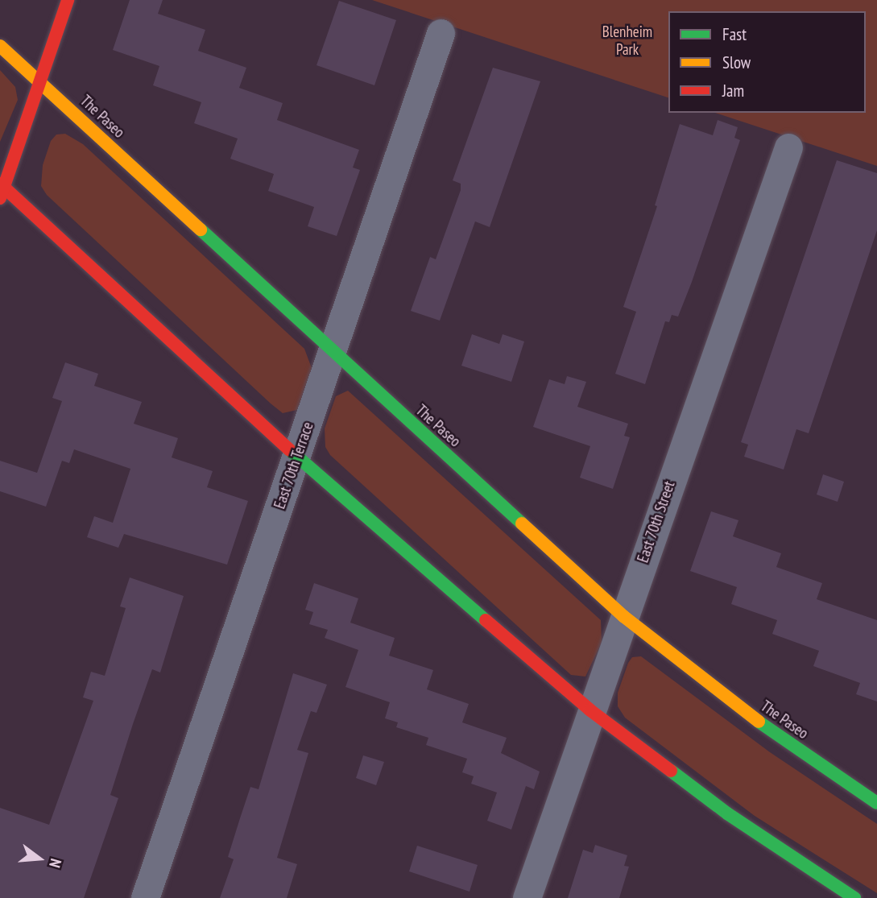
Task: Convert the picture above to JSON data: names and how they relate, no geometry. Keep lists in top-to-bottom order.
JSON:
{
  "streets": {
    "main road": ["The Paseo"],
    "street": ["East 70th Terrace", "East 70th Street"]
  },
  "crossings": [
    ["The Paseo", "East 70th Terrace"],
    ["The Paseo", "East 70th Street"]
  ],
  "parks": ["Blenheim Park"],
  "legend": ["Fast", "Slow", "Jam"],
  "north": "right"
}
